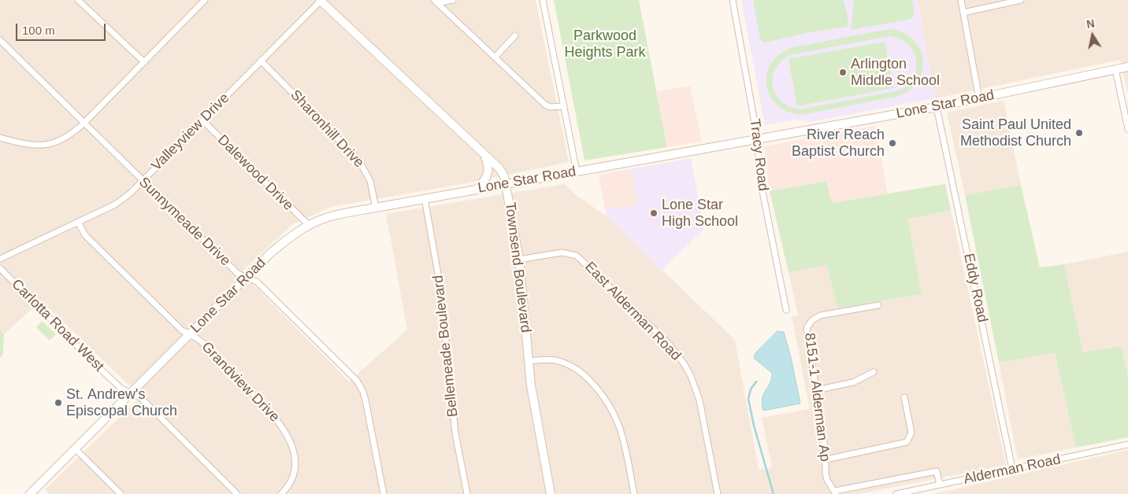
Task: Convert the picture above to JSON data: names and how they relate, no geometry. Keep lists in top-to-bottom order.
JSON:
{
  "streets": {
    "street": [
      "Lone Star Road",
      "Sharonhill Drive",
      "Valleyview Drive",
      "Tracy Road",
      "Dalewood Drive",
      "Sunnymeade Drive",
      "Townsend Boulevard",
      "Eddy Road",
      "East Alderman Road",
      "Carlotta Road West",
      "Bellemeade Boulevard",
      "Grandview Drive",
      "8151-1 Alderman Ap",
      "Alderman Road"
    ]
  },
  "crossings": [
    ["Lone Star Road", "Sharonhill Drive"],
    ["Lone Star Road", "Tracy Road"],
    ["Lone Star Road", "Dalewood Drive"],
    ["Lone Star Road", "Sunnymeade Drive"],
    ["Lone Star Road", "Townsend Boulevard"],
    ["Lone Star Road", "Eddy Road"],
    ["Lone Star Road", "Carlotta Road West"],
    ["Lone Star Road", "Bellemeade Boulevard"],
    ["Lone Star Road", "Grandview Drive"],
    ["Sharonhill Drive", "Valleyview Drive"],
    ["Valleyview Drive", "Dalewood Drive"],
    ["Valleyview Drive", "Sunnymeade Drive"],
    ["Valleyview Drive", "Townsend Boulevard"],
    ["Valleyview Drive", "Grandview Drive"],
    ["Townsend Boulevard", "East Alderman Road"],
    ["Eddy Road", "Alderman Road"]
  ],
  "parks": ["Parkwood Heights Park"],
  "places": [
    "Arlington Middle School",
    "Saint Paul United Methodist Church",
    "River Reach Baptist Church",
    "Lone Star High School",
    "St. Andrew's Episcopal Church"
  ],
  "scale_bar": "100 m",
  "north": "top"
}
